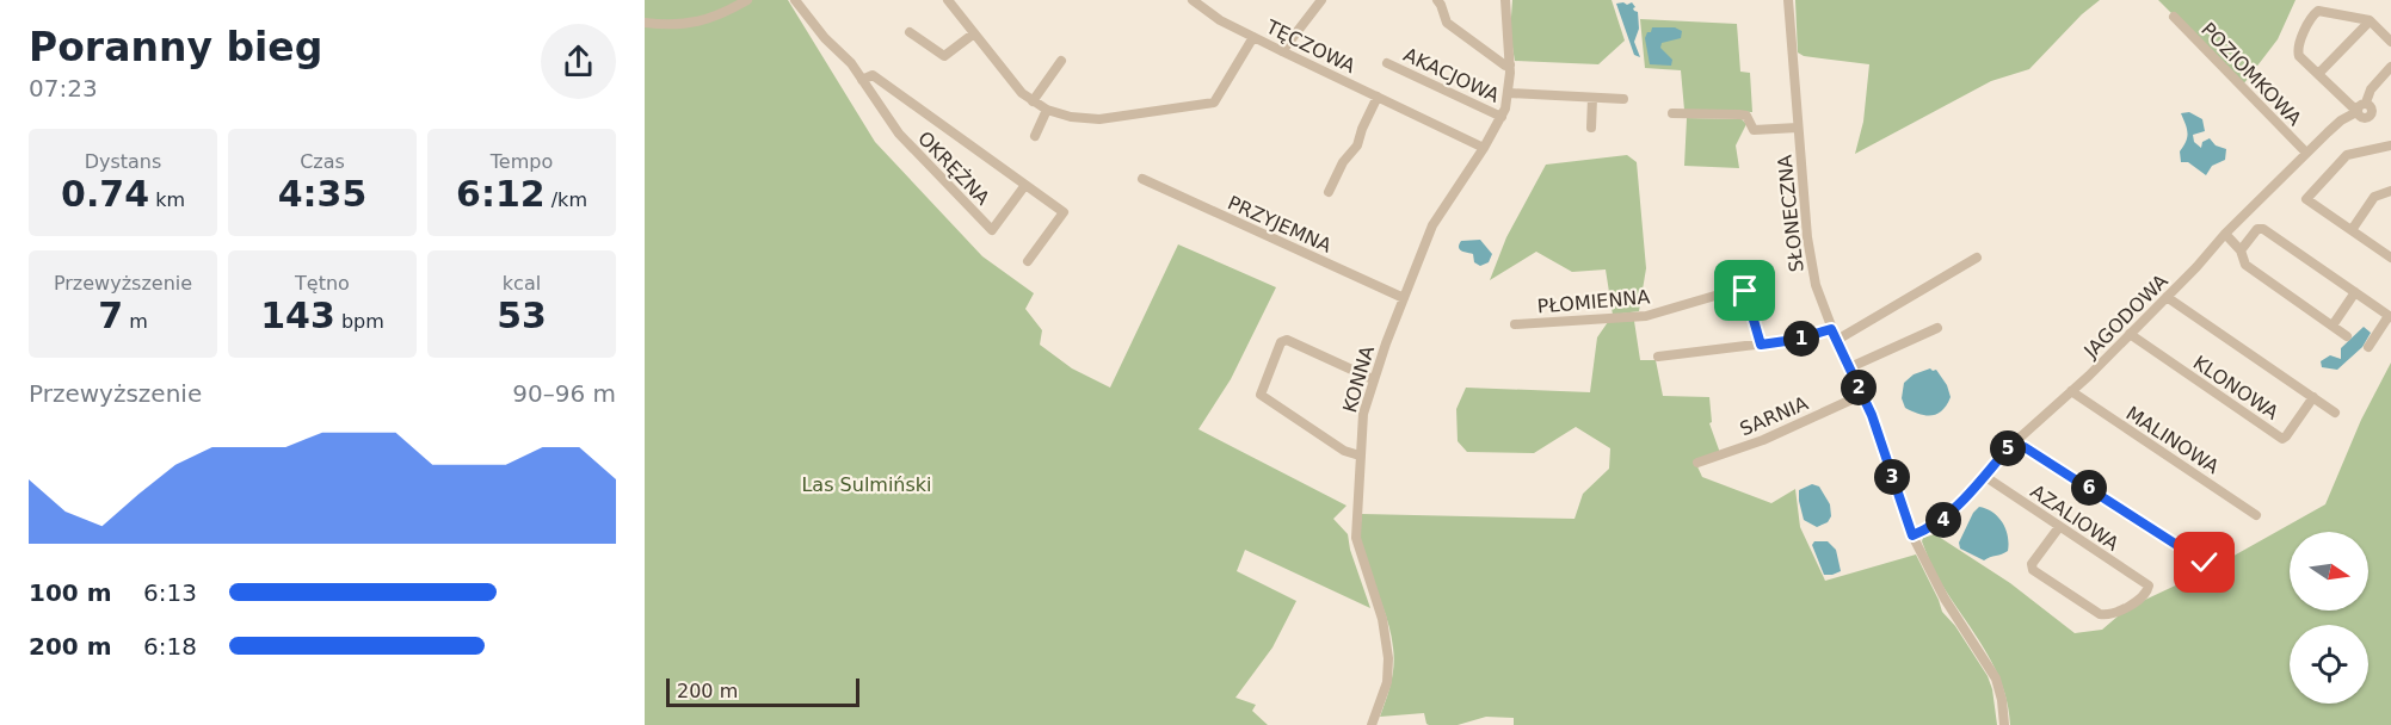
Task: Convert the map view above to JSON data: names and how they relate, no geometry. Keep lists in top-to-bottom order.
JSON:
{
  "streets": {
    "street": [
      "TĘCZOWA",
      "POZIOMKOWA",
      "AKACJOWA",
      "OKRĘŻNA",
      "SŁONECZNA",
      "PRZYJEMNA",
      "PŁOMIENNA",
      "JAGODOWA",
      "KONNA",
      "KLONOWA",
      "SARNIA",
      "MALINOWA",
      "AZALIOWA"
    ]
  },
  "crossings": [
    ["TĘCZOWA", "KONNA"],
    ["POZIOMKOWA", "JAGODOWA"],
    ["AKACJOWA", "KONNA"],
    ["SŁONECZNA", "JAGODOWA"],
    ["SŁONECZNA", "SARNIA"],
    ["PRZYJEMNA", "KONNA"],
    ["JAGODOWA", "KLONOWA"],
    ["JAGODOWA", "MALINOWA"],
    ["JAGODOWA", "AZALIOWA"]
  ],
  "parks": ["Las Sulmiński"],
  "scale_bar": "200 m",
  "north": "right",
  "page": {
    "heading": ["Poranny bieg", "07:23"],
    "stats": [
      ["Dystans", "0.74 km"],
      ["Czas", "4:35"],
      ["Tempo", "6:12 /km"],
      ["Przewyższenie", "7 m"],
      ["Tętno", "143 bpm"],
      ["kcal", "53"]
    ],
    "pins": [
      "1",
      "2",
      "5",
      "3",
      "6",
      "4"
    ],
    "chart": ["Przewyższenie", "90–96 m"],
    "list": [
      {
        "name": "100 m",
        "note": "6:13"
      },
      {
        "name": "200 m",
        "note": "6:18"
      }
    ],
    "scale": "200 m"
  }
}
